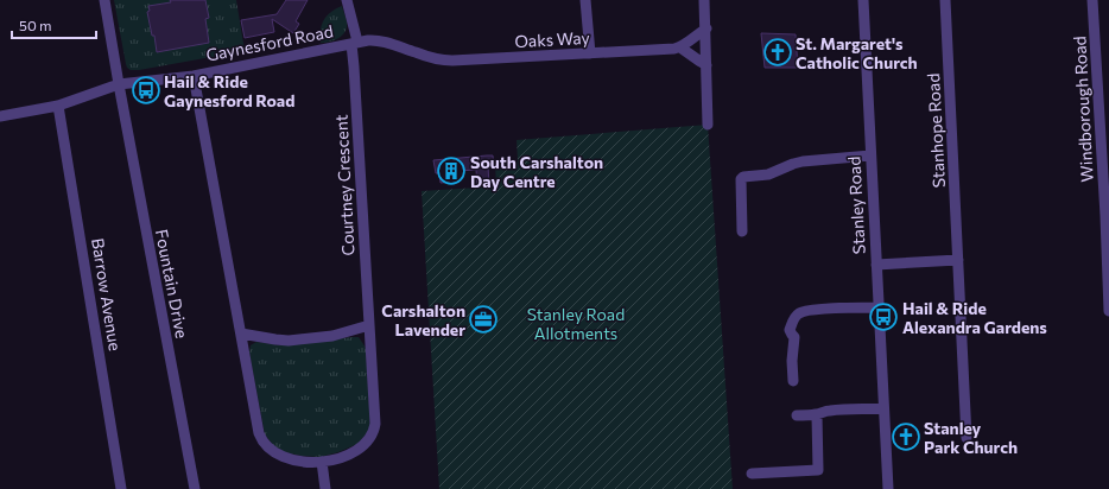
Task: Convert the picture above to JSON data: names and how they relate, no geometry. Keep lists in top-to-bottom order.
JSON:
{
  "streets": {
    "street": [
      "Oaks Way",
      "Gaynesford Road",
      "Windborough Road",
      "Stanhope Road",
      "Courtney Crescent",
      "Stanley Road",
      "Fountain Drive",
      "Barrow Avenue"
    ]
  },
  "crossings": [
    ["Oaks Way", "Gaynesford Road"],
    ["Gaynesford Road", "Courtney Crescent"],
    ["Gaynesford Road", "Fountain Drive"],
    ["Gaynesford Road", "Barrow Avenue"]
  ],
  "parks": ["Stanley Road Allotments"],
  "places": {
    "church": ["St. Margaret's Catholic Church", "Stanley Park Church"],
    "bus stop": ["Hail & Ride Gaynesford Road", "Hail & Ride Alexandra Gardens"],
    "building": ["South Carshalton Day Centre"],
    "office": ["Carshalton Lavender"]
  },
  "scale_bar": "50 m"
}
